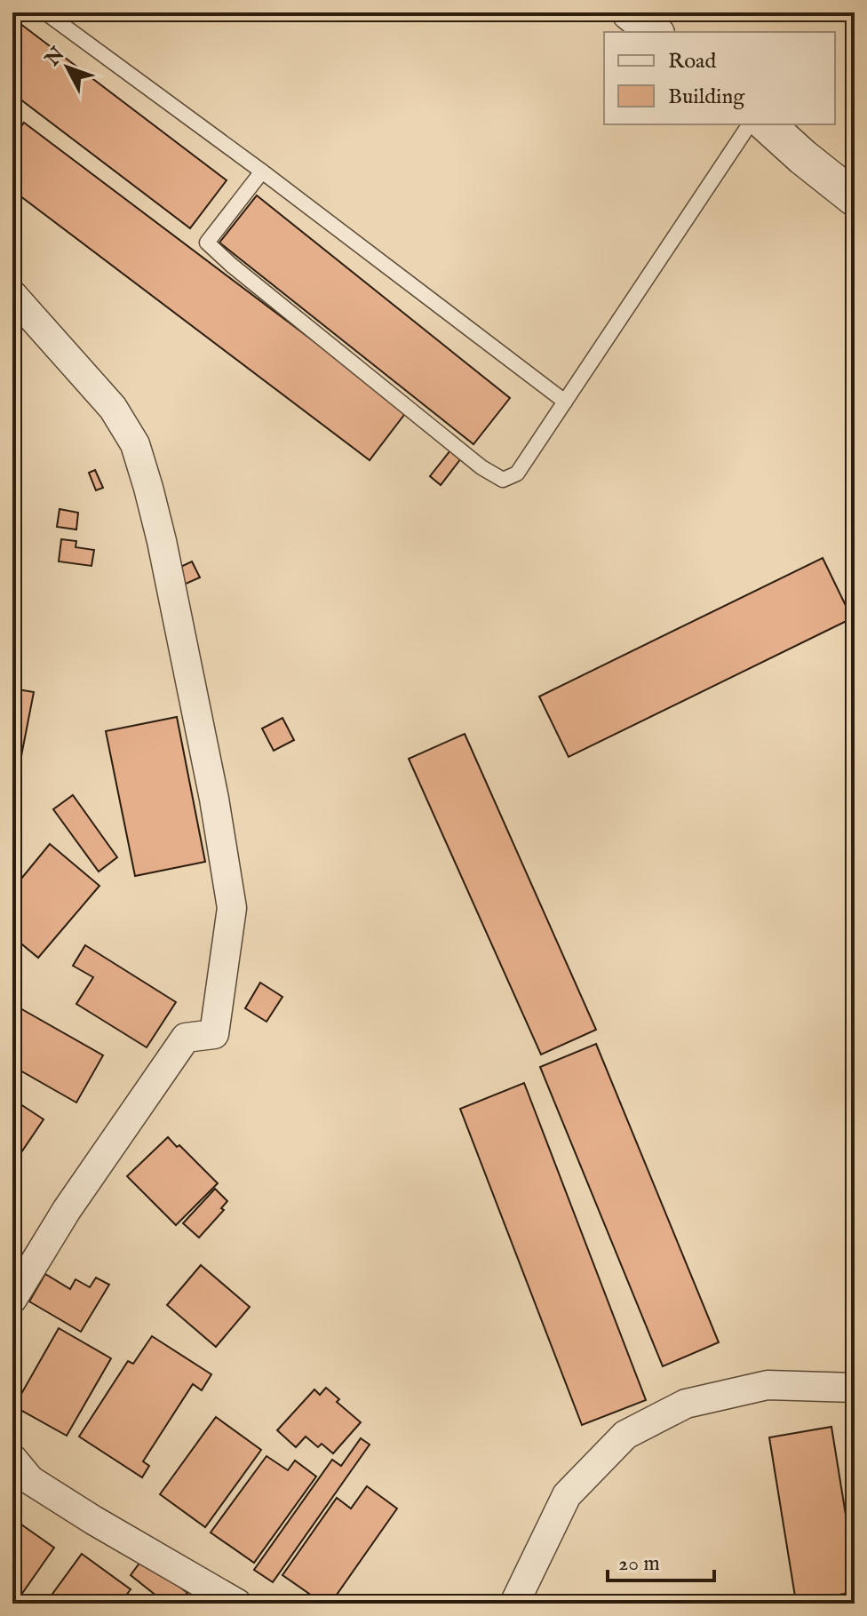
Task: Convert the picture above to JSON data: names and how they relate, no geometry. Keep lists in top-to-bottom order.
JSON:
{
  "legend": ["Road", "Building"],
  "scale_bar": "20 m",
  "north": "top left"
}
